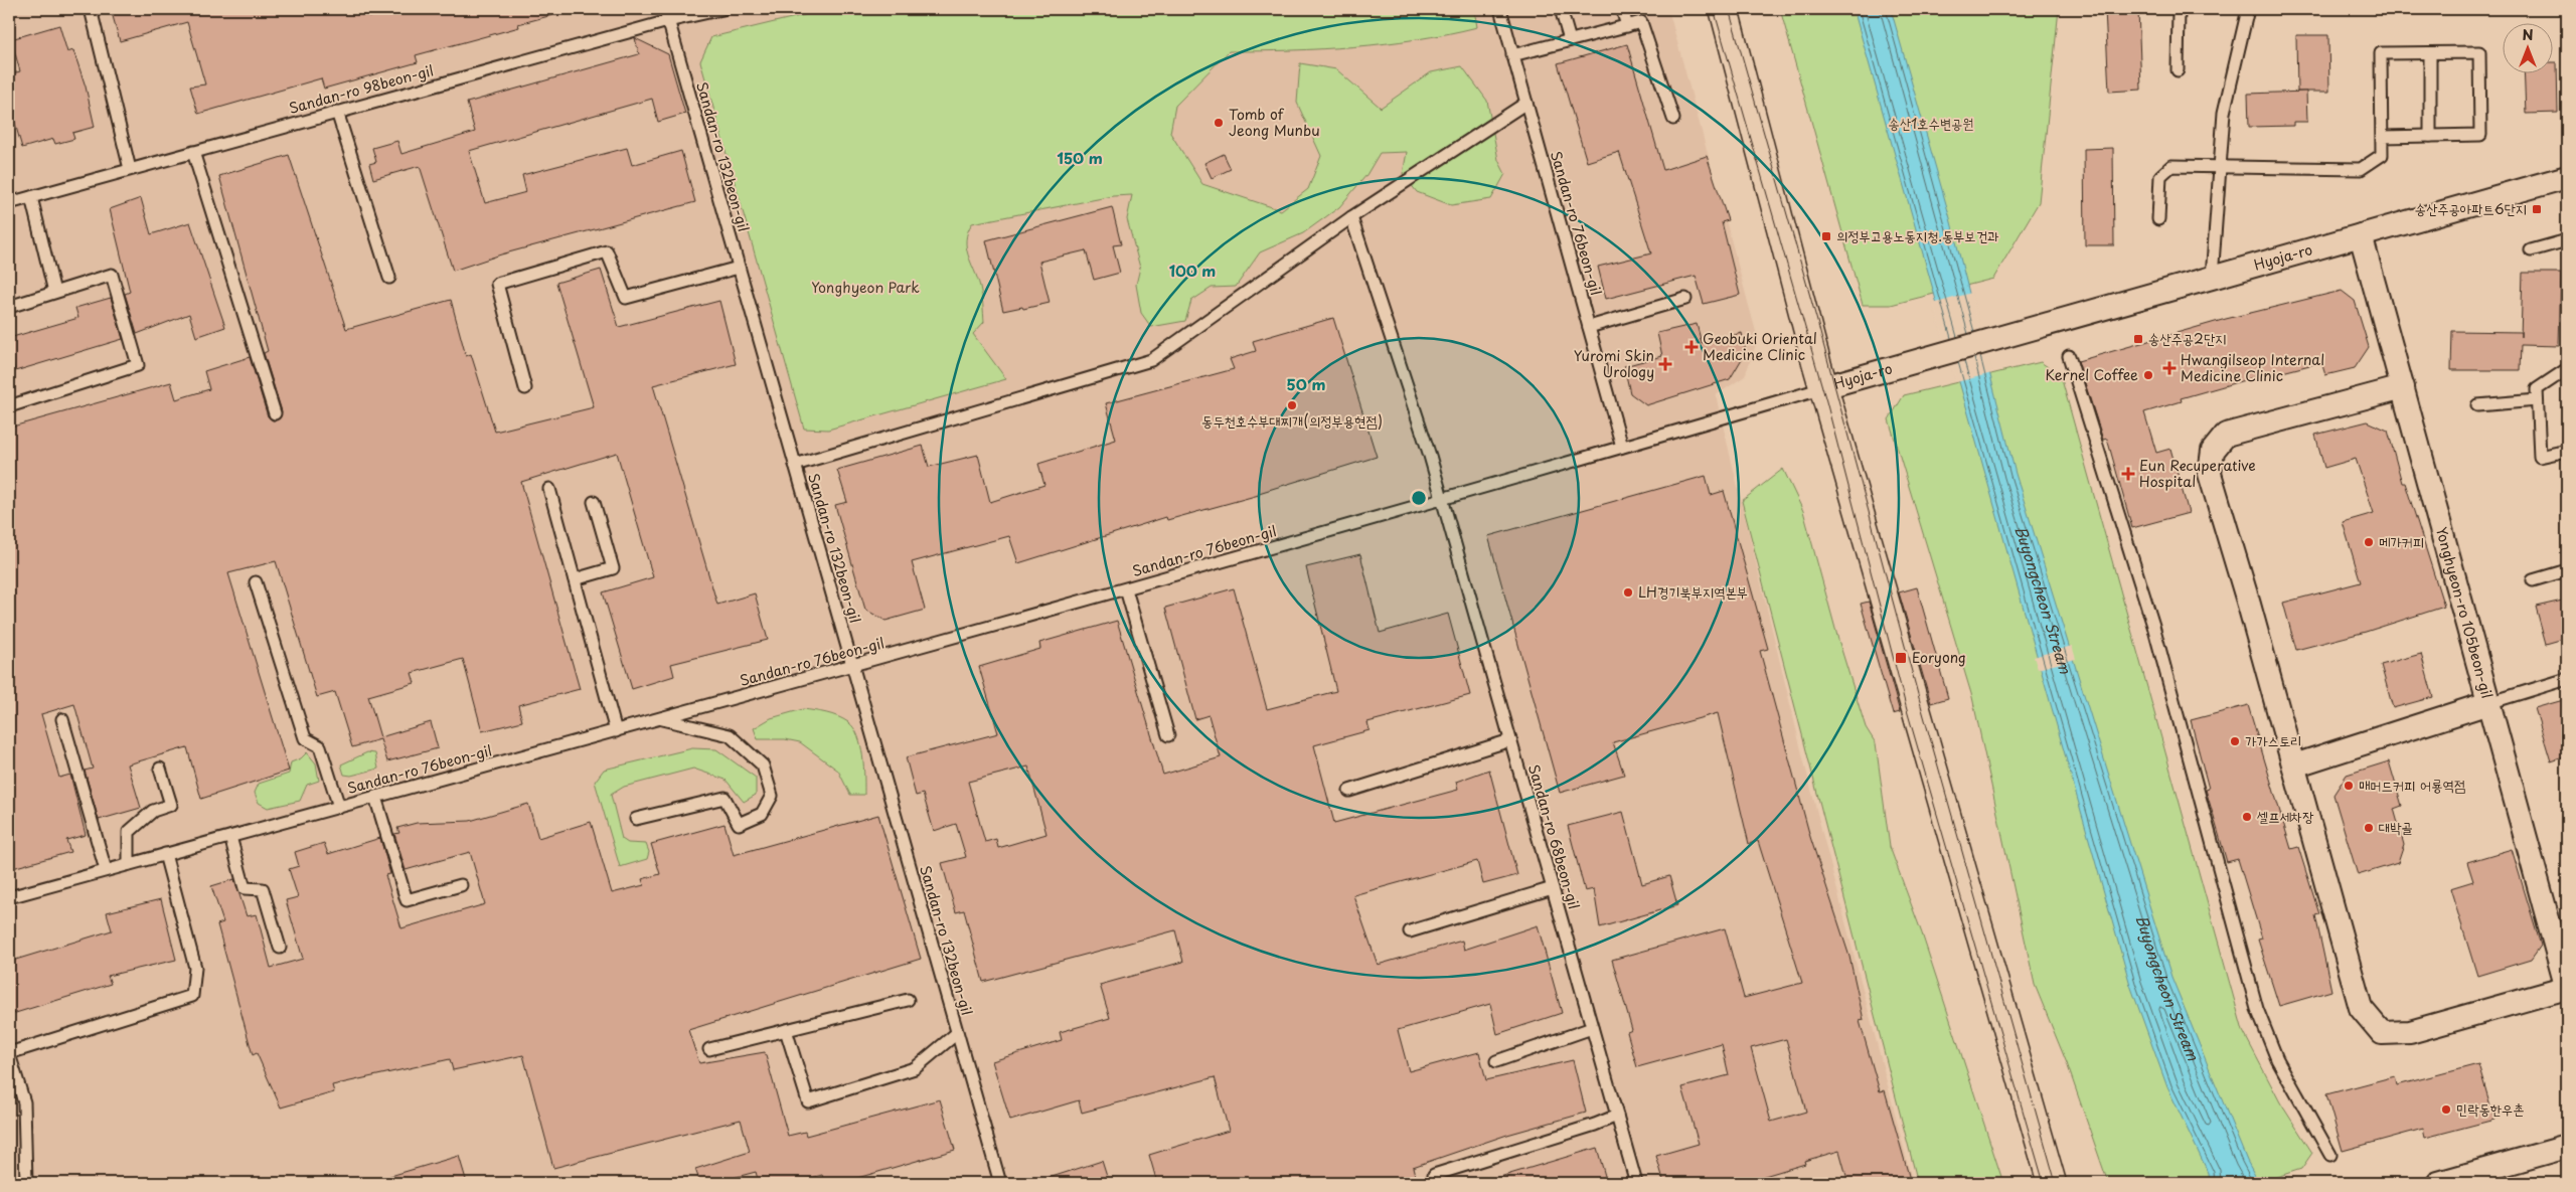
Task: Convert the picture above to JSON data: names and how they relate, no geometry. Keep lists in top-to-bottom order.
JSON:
{
  "streets": {
    "street": ["Hyoja-ro", "Yonghyeon-ro 105beon-gil"],
    "lane": [
      "Sandan-ro 98beon-gil",
      "Sandan-ro 132beon-gil",
      "Sandan-ro 76beon-gil",
      "Sandan-ro 68beon-gil"
    ]
  },
  "crossings": [
    ["Sandan-ro 98beon-gil", "Sandan-ro 132beon-gil"],
    ["Sandan-ro 132beon-gil", "Sandan-ro 76beon-gil"],
    ["Sandan-ro 76beon-gil", "Hyoja-ro"],
    ["Sandan-ro 76beon-gil", "Sandan-ro 68beon-gil"],
    ["Hyoja-ro", "Yonghyeon-ro 105beon-gil"]
  ],
  "water": ["Buyongcheon Stream"],
  "parks": ["송산1호수변공원", "Yonghyeon Park"],
  "places": {
    "other": [
      "Tomb of Jeong Munbu",
      "Kernel Coffee",
      "동두천호수부대찌개(의정부용현점)",
      "메가커피",
      "LH경기북부지역본부",
      "가가스토리",
      "매머드커피 어룡역점",
      "셀프세차장",
      "대박골",
      "민락동한우촌"
    ],
    "transit": [
      "송산주공아파트6단지",
      "의정부고용노동지청.동부보건과",
      "송산주공2단지",
      "Eoryong"
    ],
    "health": [
      "Geobuki Oriental Medicine Clinic",
      "Yuromi Skin Urology",
      "Hwangilseop Internal Medicine Clinic",
      "Eun Recuperative Hospital"
    ]
  },
  "north": "top",
  "rings": ["150 m", "100 m", "50 m"]
}
